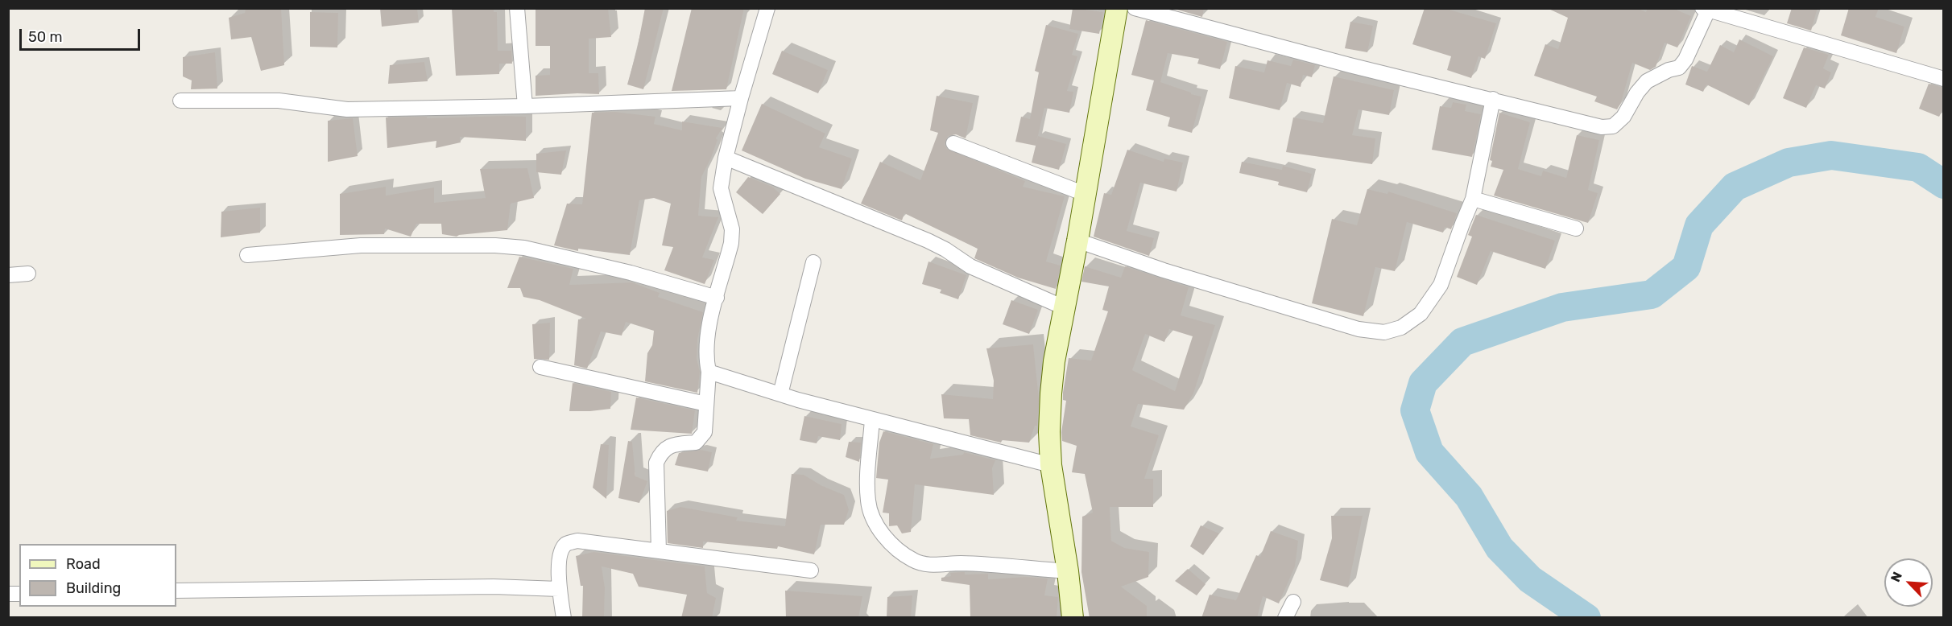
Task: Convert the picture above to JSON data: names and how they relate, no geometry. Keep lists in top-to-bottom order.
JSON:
{
  "legend": ["Road", "Building"],
  "scale_bar": "50 m",
  "north": "top left"
}
